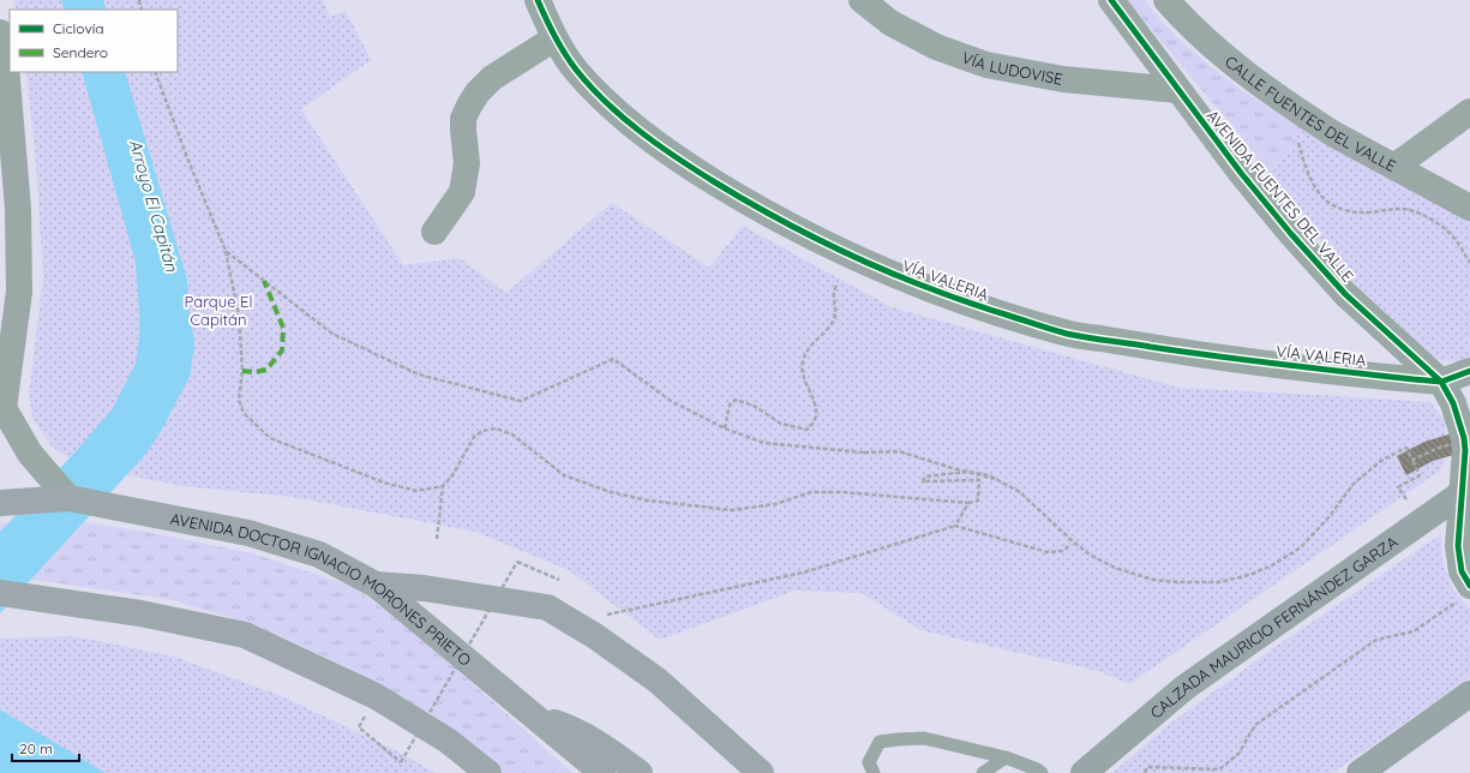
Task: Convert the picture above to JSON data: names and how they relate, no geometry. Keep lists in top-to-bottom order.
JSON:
{
  "streets": {
    "main road": ["AVENIDA DOCTOR IGNACIO MORONES PRIETO", "CALZADA MAURICIO FERNÁNDEZ GARZA"],
    "street": [
      "VÍA LUDOVISE",
      "CALLE FUENTES DEL VALLE",
      "AVENIDA FUENTES DEL VALLE",
      "VÍA VALERIA"
    ]
  },
  "crossings": [
    ["VÍA LUDOVISE", "AVENIDA FUENTES DEL VALLE"],
    ["AVENIDA FUENTES DEL VALLE", "VÍA VALERIA"],
    ["AVENIDA FUENTES DEL VALLE", "CALZADA MAURICIO FERNÁNDEZ GARZA"]
  ],
  "water": ["Arroyo El Capitán"],
  "parks": ["Parque El Capitán"],
  "legend": ["Ciclovía", "Sendero"],
  "scale_bar": "20 m"
}
